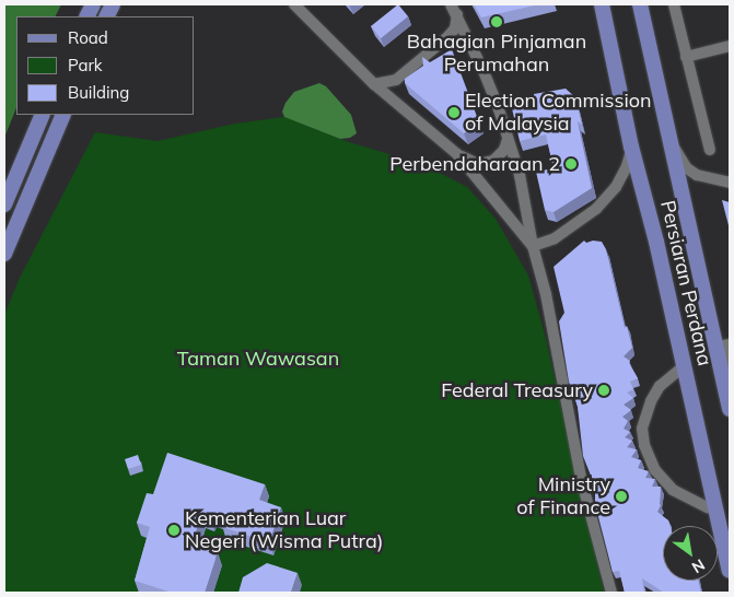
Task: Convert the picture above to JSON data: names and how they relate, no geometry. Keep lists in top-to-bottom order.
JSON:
{
  "streets": {
    "main road": ["Persiaran Perdana"]
  },
  "parks": ["Taman Wawasan"],
  "places": [
    "Bahagian Pinjaman Perumahan",
    "Election Commission of Malaysia",
    "Perbendaharaan 2",
    "Federal Treasury",
    "Ministry of Finance",
    "Kementerian Luar Negeri (Wisma Putra)"
  ],
  "legend": ["Road", "Park", "Building"],
  "north": "bottom right"
}
